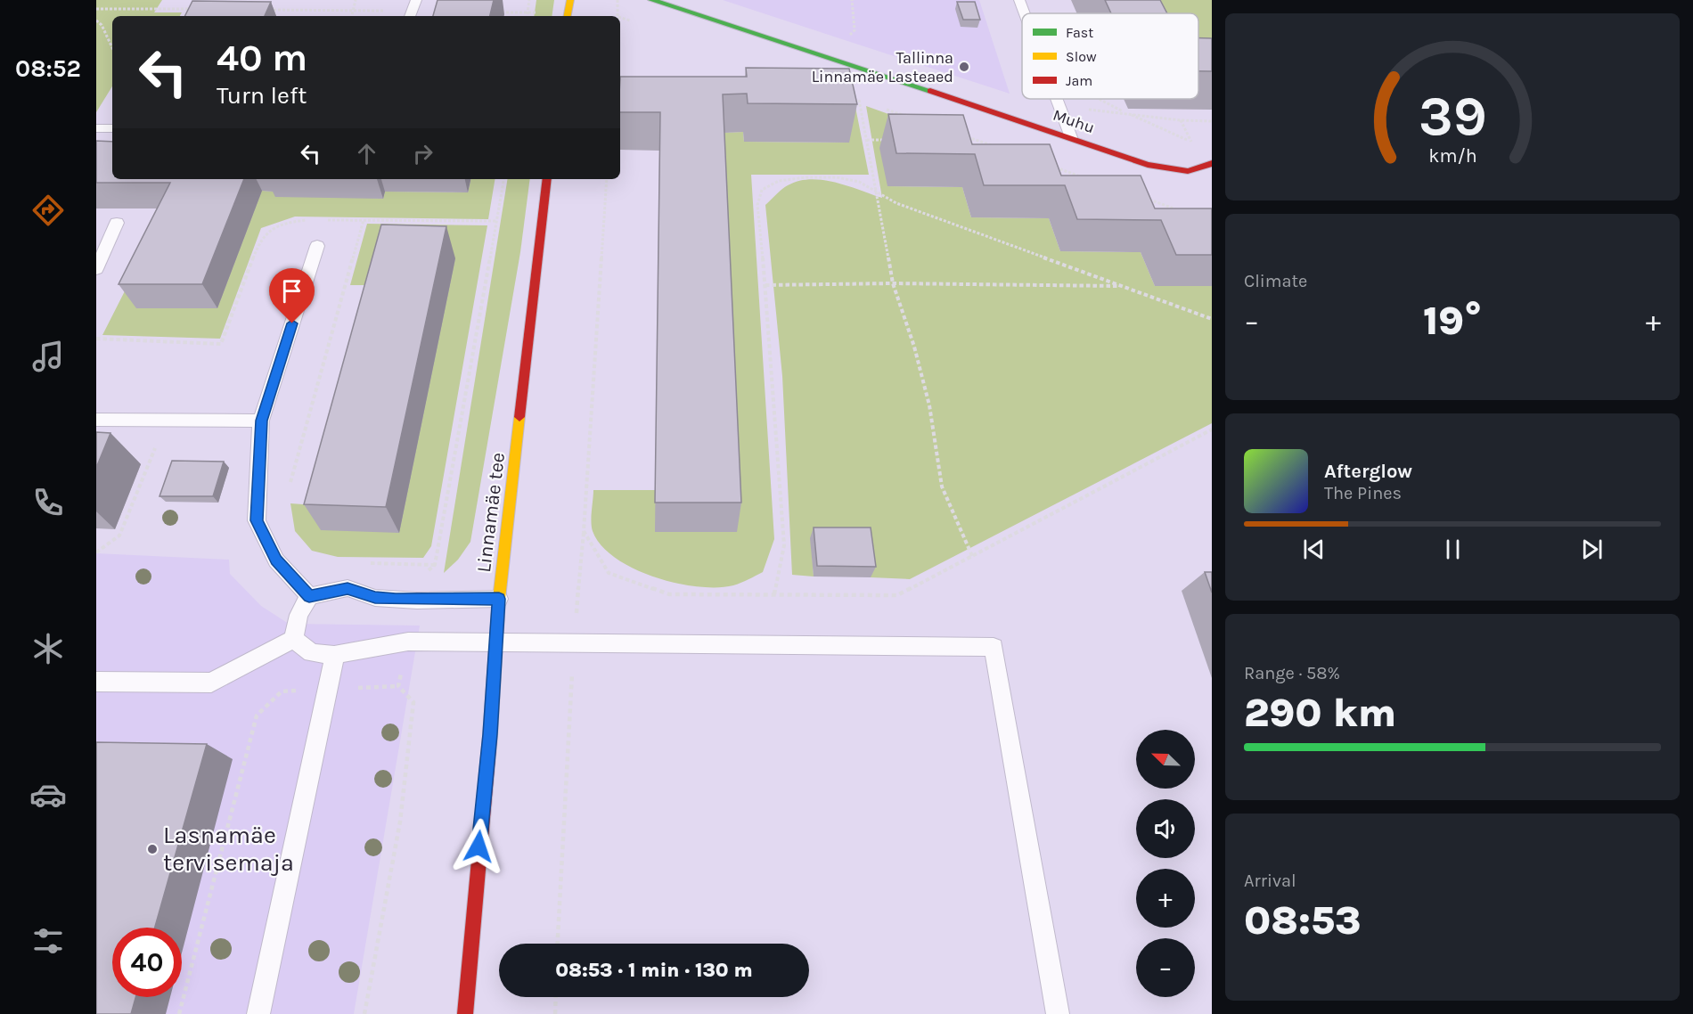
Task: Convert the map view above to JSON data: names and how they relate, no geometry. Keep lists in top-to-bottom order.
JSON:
{
  "streets": {
    "street": ["Muhu", "Linnamäe tee"]
  },
  "places": ["Tallinna Linnamäe Lasteaed", "Lasnamäe tervisemaja"],
  "legend": ["Fast", "Slow", "Jam"],
  "north": "top left",
  "page": {
    "tabs": "08:52",
    "turn": ["40 m", "Turn left"],
    "tile": [
      "Climate",
      ["Range · 58%", "290 km"],
      ["Arrival", "08:53"]
    ],
    "heat": ["−", "19°", "+"],
    "song": ["Afterglow", "The Pines"],
    "map_buttons": ["+", "−"],
    "limit": "40",
    "trip": "08:53 · 1 min · 130 m",
    "gauge": ["39", "km/h"]
  }
}
